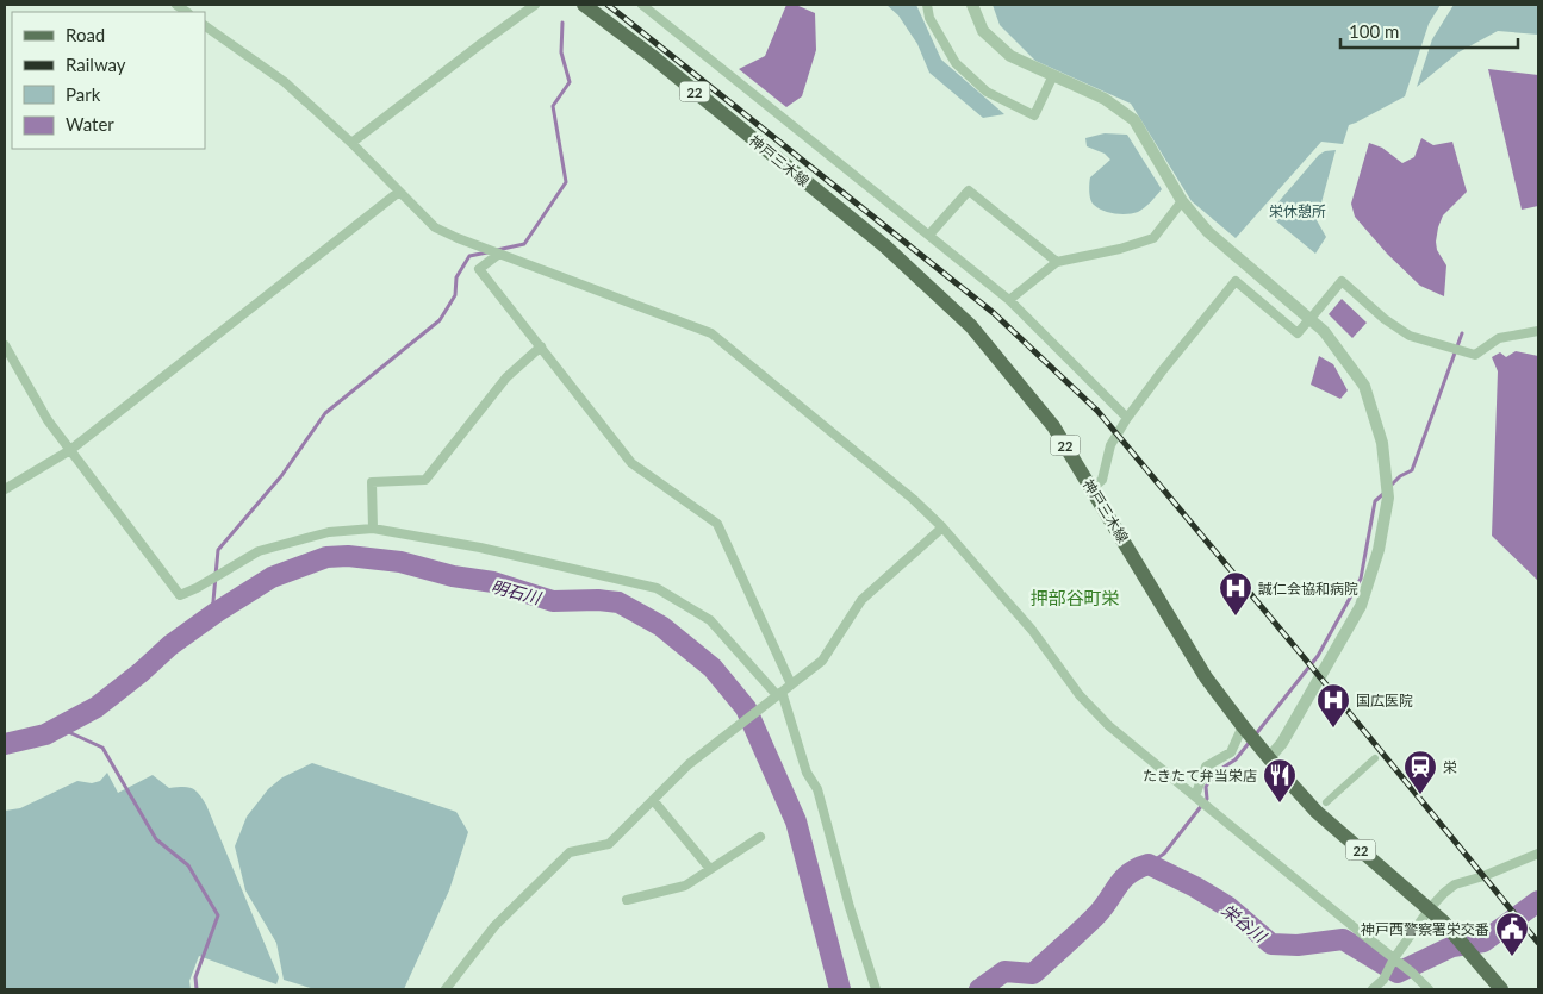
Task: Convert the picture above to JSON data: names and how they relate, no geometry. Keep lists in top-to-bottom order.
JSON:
{
  "streets": {
    "main road": ["22", "神戸三木線"]
  },
  "districts": ["押部谷町栄"],
  "water": ["明石川", "栄谷川"],
  "parks": ["栄休憩所"],
  "places": {
    "hospital": ["誠仁会協和病院", "国広医院"],
    "station": ["栄"],
    "restaurant": ["たきたて弁当栄店"],
    "public building": ["神戸西警察署栄交番"]
  },
  "legend": [
    "Road",
    "Railway",
    "Park",
    "Water"
  ],
  "scale_bar": "100 m"
}
